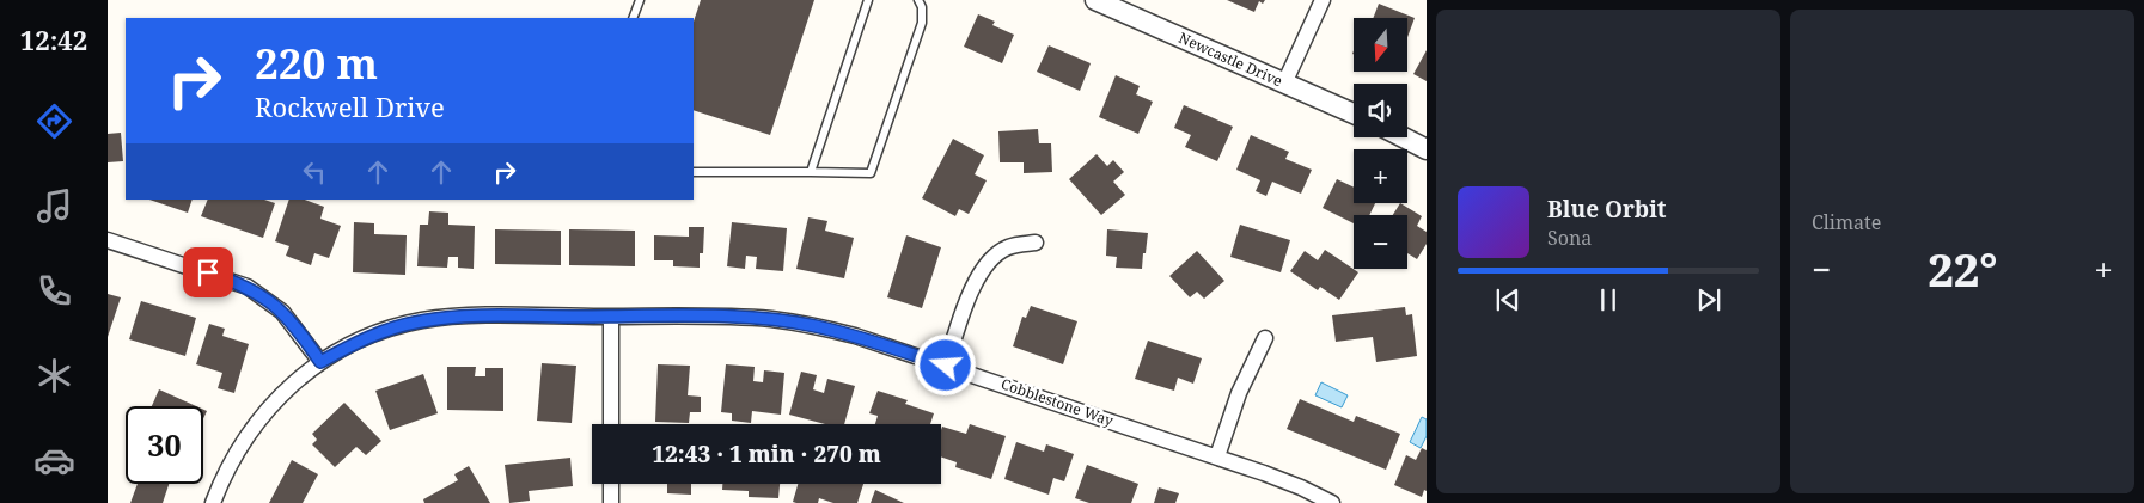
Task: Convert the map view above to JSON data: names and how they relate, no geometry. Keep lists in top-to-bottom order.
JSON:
{
  "streets": {
    "street": ["Newcastle Drive", "Cobblestone Way"]
  },
  "north": "bottom",
  "page": {
    "tabs": "12:42",
    "tile": "Climate",
    "map_buttons": ["+", "−"],
    "turn": ["220 m", "Rockwell Drive"],
    "song": ["Blue Orbit", "Sona"],
    "heat": ["−", "22°", "+"],
    "limit": "30",
    "trip": "12:43 · 1 min · 270 m"
  }
}
